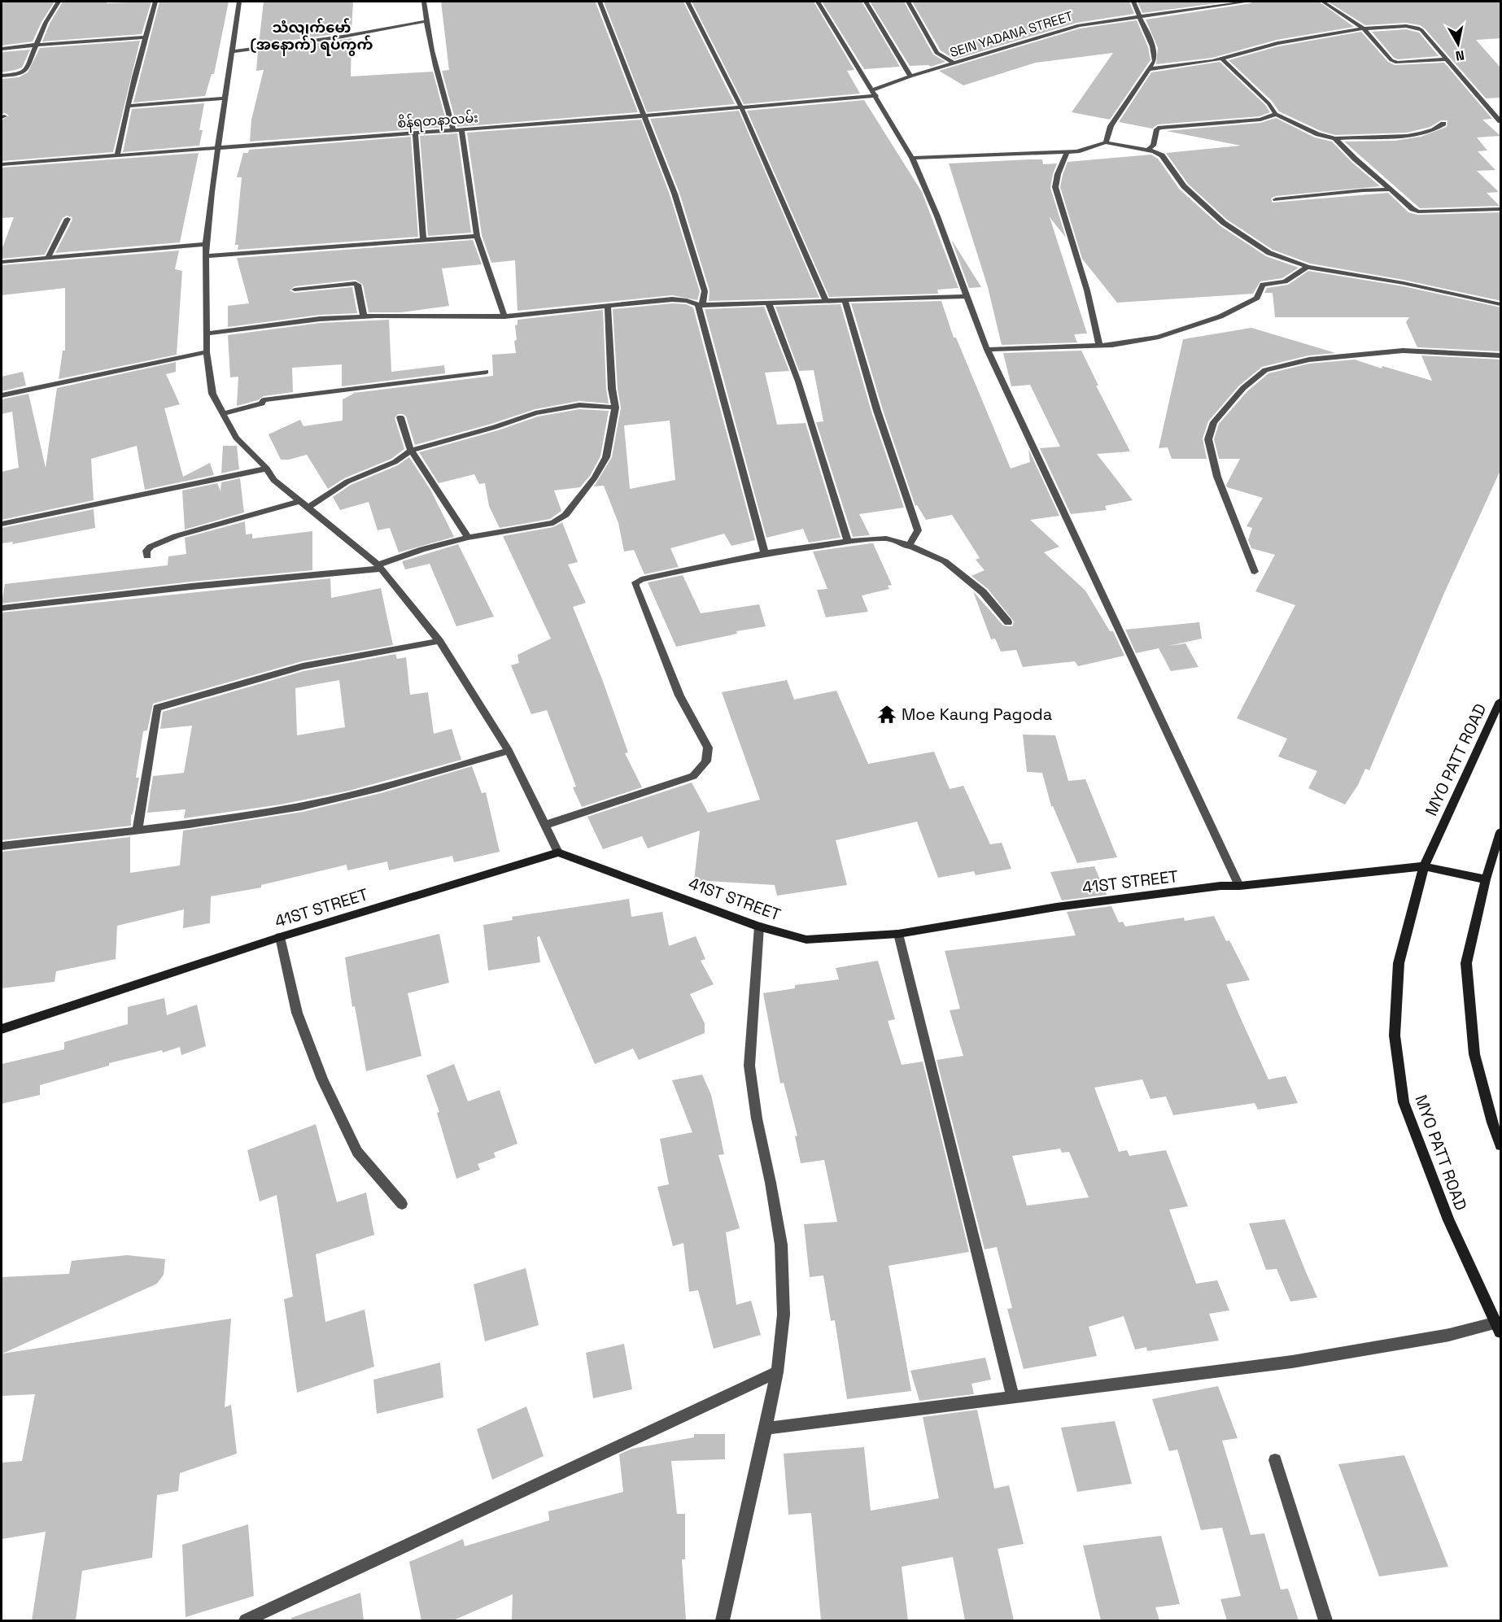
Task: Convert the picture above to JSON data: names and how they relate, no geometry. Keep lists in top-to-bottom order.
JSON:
{
  "streets": {
    "main road": ["MYO PATT ROAD", "41ST STREET"],
    "street": ["SEIN YADANA STREET", "စိန်ရတနာလမ်း"]
  },
  "crossings": [
    ["SEIN YADANA STREET", "စိန်ရတနာလမ်း"],
    ["MYO PATT ROAD", "41ST STREET"]
  ],
  "districts": ["သံလျက်မော် (အနောက်) ရပ်ကွက်"],
  "places": {
    "temple": ["Moe Kaung Pagoda"]
  },
  "north": "bottom"
}
